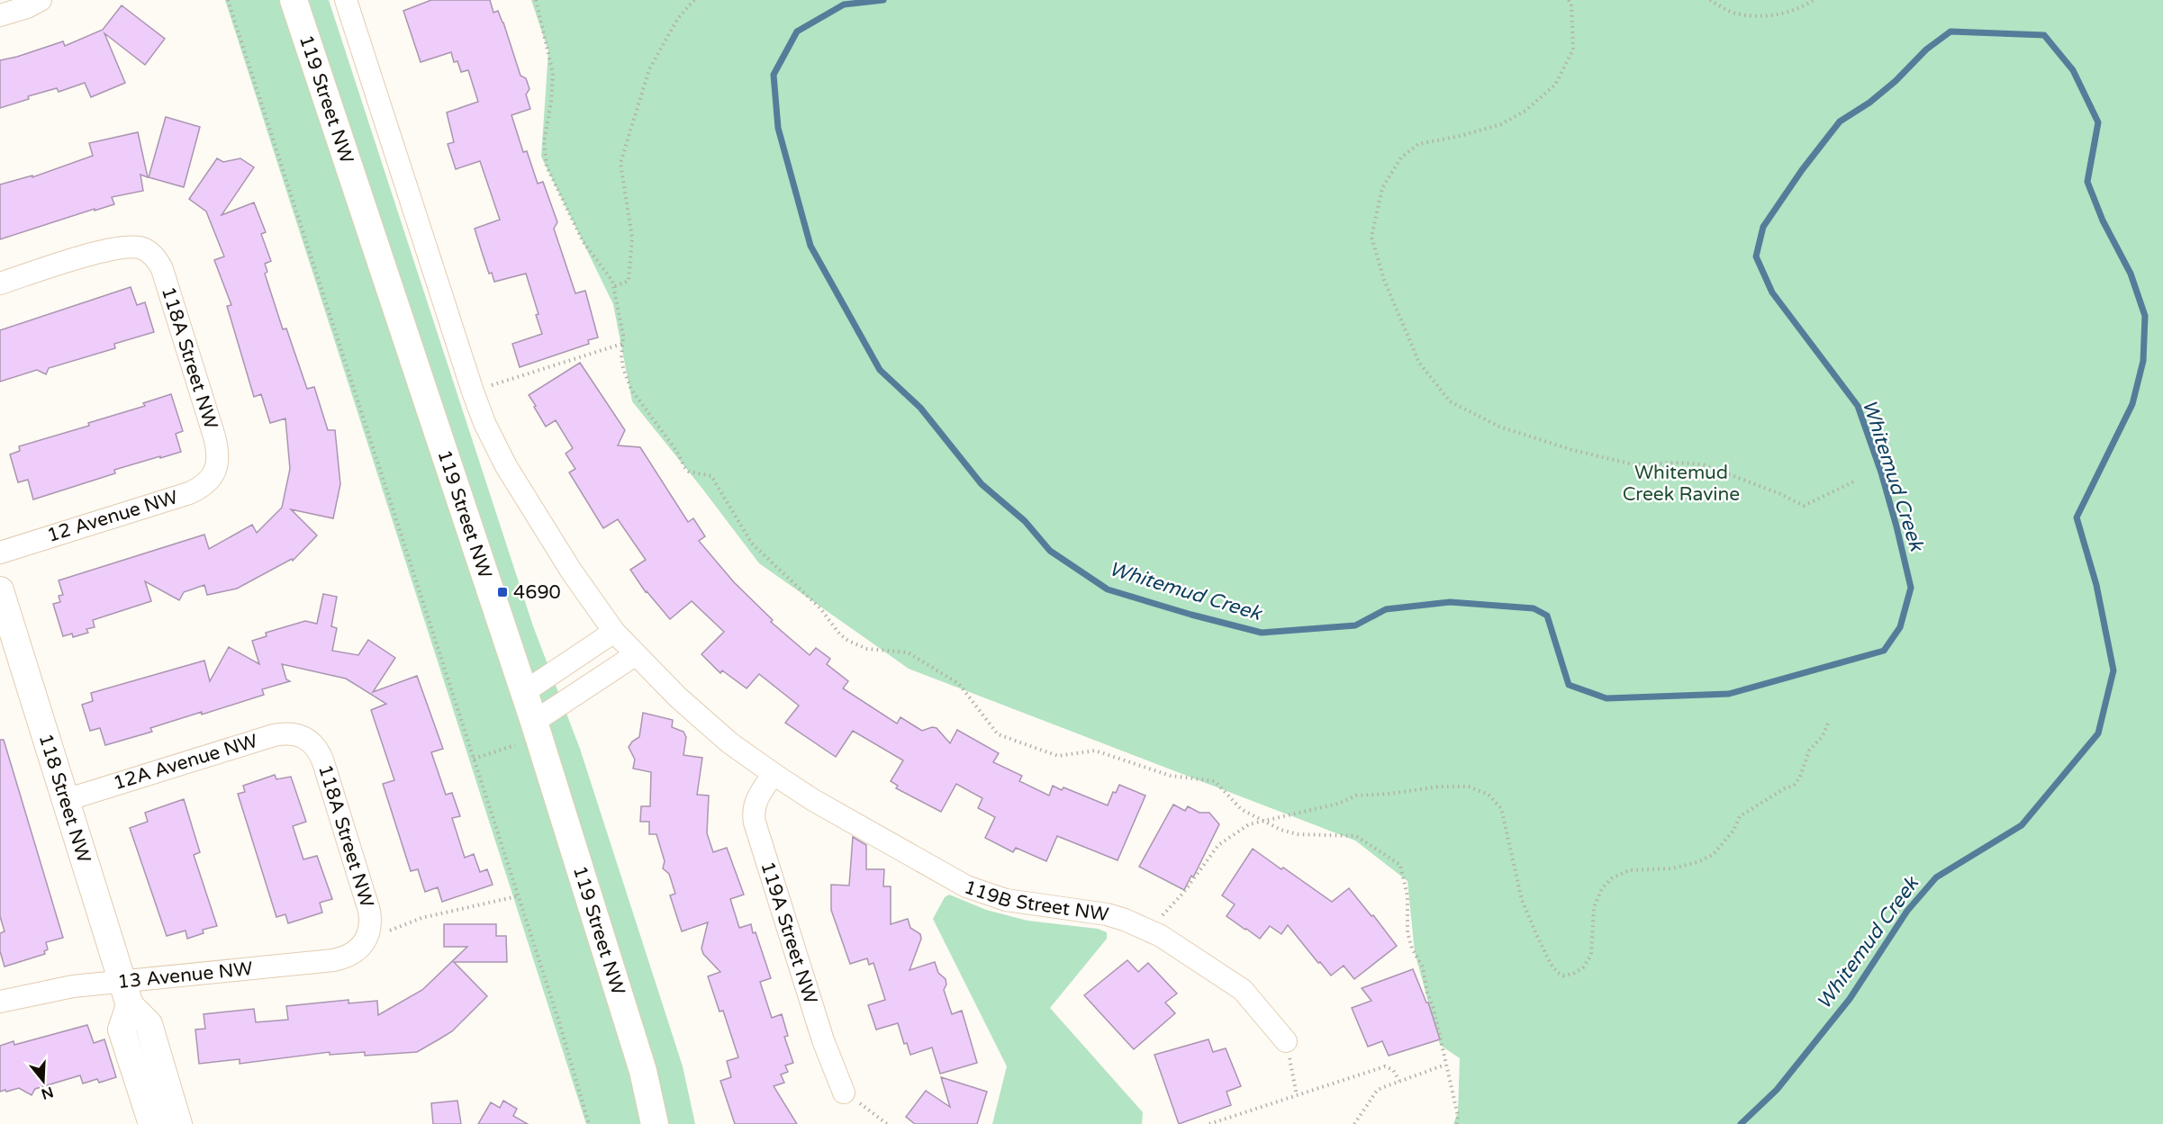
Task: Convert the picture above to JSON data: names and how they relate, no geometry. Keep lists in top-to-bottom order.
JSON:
{
  "streets": {
    "street": [
      "119 Street NW",
      "118A Street NW",
      "12 Avenue NW",
      "12A Avenue NW",
      "118 Street NW",
      "119B Street NW",
      "119A Street NW",
      "13 Avenue NW"
    ]
  },
  "crossings": [
    ["118A Street NW", "12 Avenue NW"],
    ["118A Street NW", "12A Avenue NW"],
    ["118A Street NW", "13 Avenue NW"],
    ["12A Avenue NW", "118 Street NW"],
    ["118 Street NW", "13 Avenue NW"],
    ["119B Street NW", "119A Street NW"]
  ],
  "water": ["Whitemud Creek"],
  "parks": ["Whitemud Creek Ravine"],
  "places": {
    "transit": ["4690"]
  },
  "north": "bottom"
}
